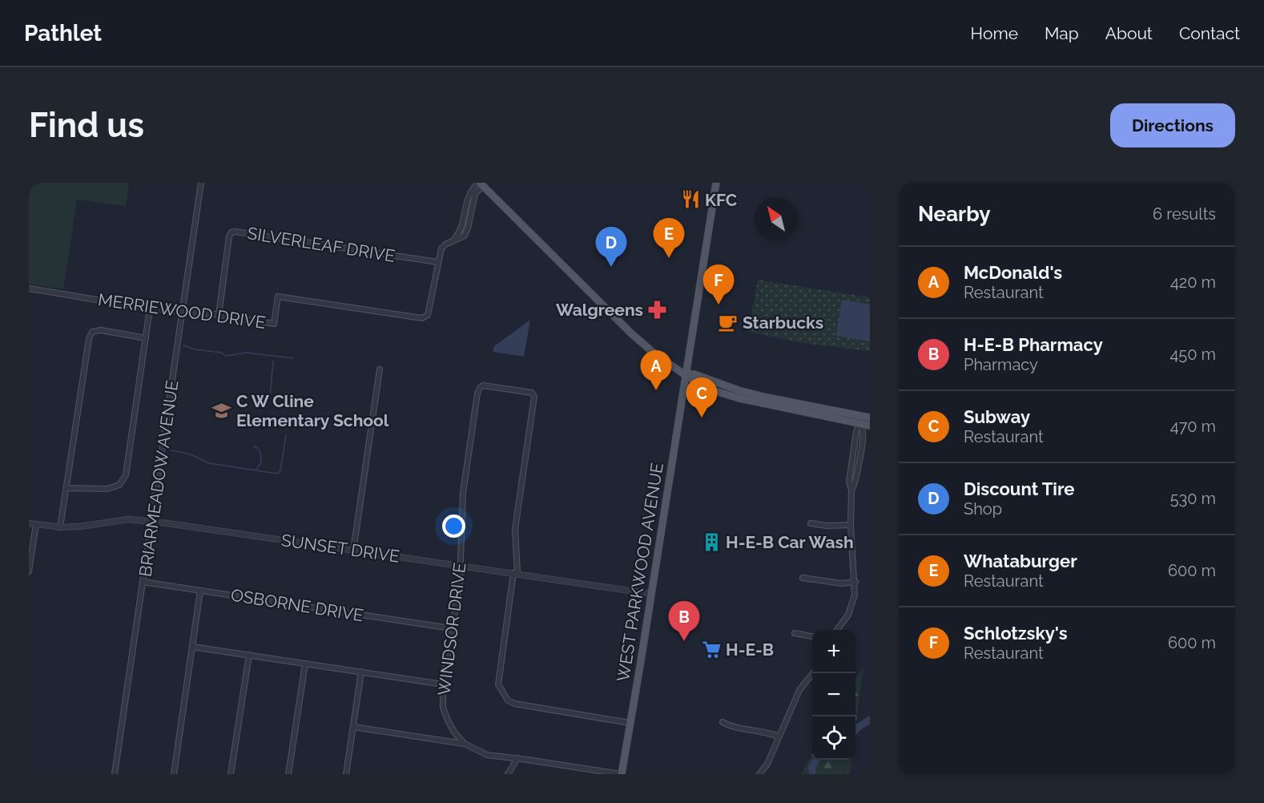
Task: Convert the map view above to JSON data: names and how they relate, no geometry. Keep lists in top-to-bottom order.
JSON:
{
  "streets": {
    "main road": ["WEST PARKWOOD AVENUE"],
    "street": [
      "SILVERLEAF DRIVE",
      "MERRIEWOOD DRIVE",
      "BRIARMEADOW AVENUE",
      "SUNSET DRIVE",
      "OSBORNE DRIVE",
      "WINDSOR DRIVE"
    ]
  },
  "crossings": [
    ["SILVERLEAF DRIVE", "MERRIEWOOD DRIVE"],
    ["MERRIEWOOD DRIVE", "BRIARMEADOW AVENUE"],
    ["BRIARMEADOW AVENUE", "SUNSET DRIVE"],
    ["BRIARMEADOW AVENUE", "OSBORNE DRIVE"],
    ["SUNSET DRIVE", "WEST PARKWOOD AVENUE"],
    ["SUNSET DRIVE", "WINDSOR DRIVE"],
    ["WEST PARKWOOD AVENUE", "WINDSOR DRIVE"],
    ["OSBORNE DRIVE", "WINDSOR DRIVE"]
  ],
  "places": {
    "restaurant": ["KFC"],
    "pharmacy": ["Walgreens"],
    "cafe": ["Starbucks"],
    "school or university": ["C W Cline Elementary School"],
    "building": ["H-E-B Car Wash"],
    "supermarket": ["H-E-B"]
  },
  "north": "top left",
  "page": {
    "header": "Pathlet",
    "nav": [
      "Home",
      "Map",
      "About",
      "Contact"
    ],
    "buttons": "Directions",
    "title": "Find us",
    "heading": ["Nearby", "6 results"],
    "pins": [
      "E",
      "D",
      "F",
      "A",
      "C",
      "B"
    ],
    "list": [
      {
        "mark": "A",
        "name": "McDonald's",
        "note": "Restaurant",
        "value": "420 m"
      },
      {
        "mark": "B",
        "name": "H-E-B Pharmacy",
        "note": "Pharmacy",
        "value": "450 m"
      },
      {
        "mark": "C",
        "name": "Subway",
        "note": "Restaurant",
        "value": "470 m"
      },
      {
        "mark": "D",
        "name": "Discount Tire",
        "note": "Shop",
        "value": "530 m"
      },
      {
        "mark": "E",
        "name": "Whataburger",
        "note": "Restaurant",
        "value": "600 m"
      },
      {
        "mark": "F",
        "name": "Schlotzsky's",
        "note": "Restaurant",
        "value": "600 m"
      }
    ],
    "map_buttons": ["+", "−"]
  }
}
